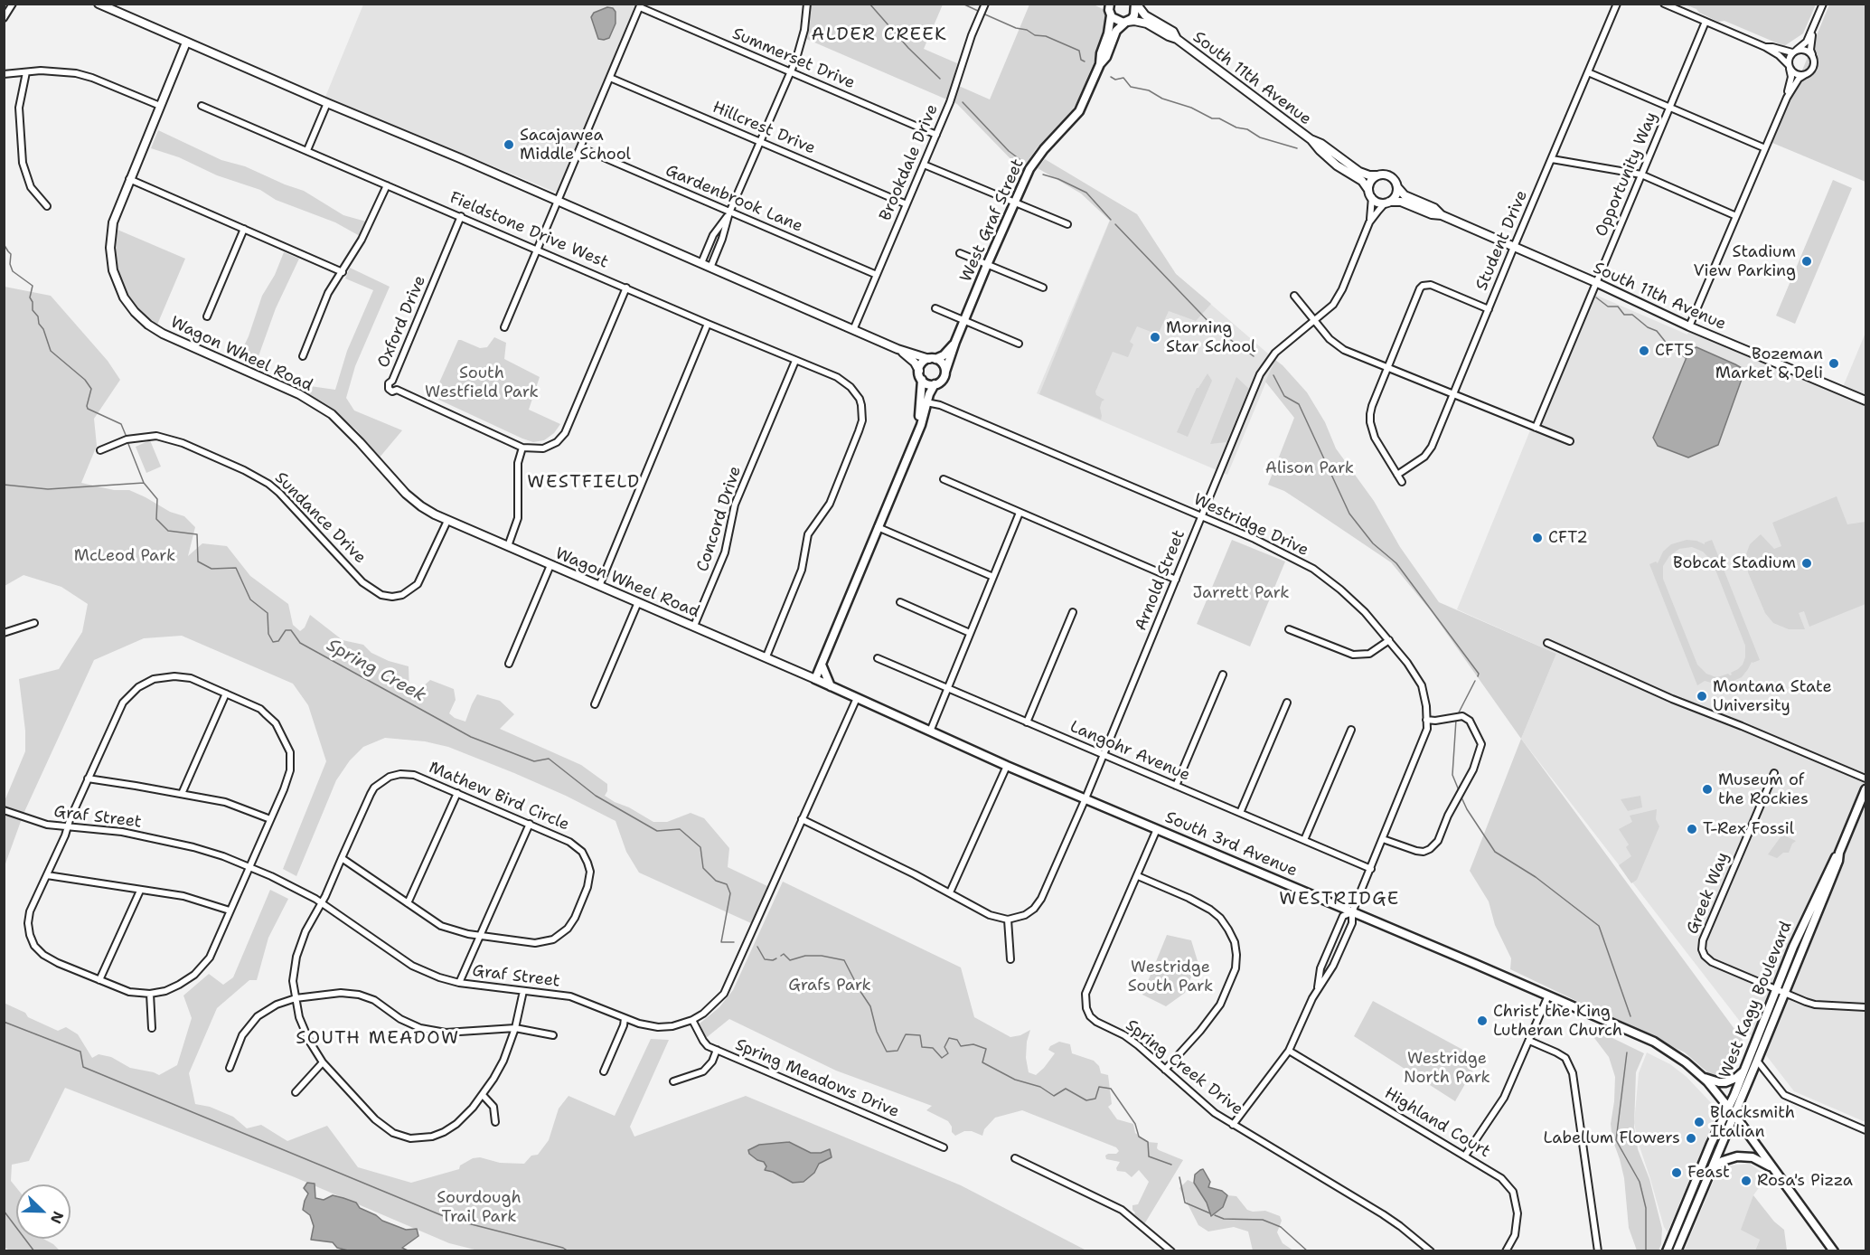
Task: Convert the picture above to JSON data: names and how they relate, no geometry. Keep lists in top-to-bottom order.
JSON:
{
  "streets": {
    "main road": ["West Graf Street", "South 3rd Avenue", "West Kagy Boulevard"],
    "street": [
      "Summerset Drive",
      "South 11th Avenue",
      "Hillcrest Drive",
      "Brookdale Drive",
      "Opportunity Way",
      "Gardenbrook Lane",
      "Fieldstone Drive West",
      "Student Drive",
      "Oxford Drive",
      "Wagon Wheel Road",
      "Sundance Drive",
      "Concord Drive",
      "Westridge Drive",
      "Arnold Street",
      "Langohr Avenue",
      "Mathew Bird Circle",
      "Graf Street",
      "Greek Way",
      "Spring Creek Drive",
      "Spring Meadows Drive",
      "Highland Court"
    ]
  },
  "crossings": [
    ["Summerset Drive", "Brookdale Drive"],
    ["South 11th Avenue", "Opportunity Way"],
    ["South 11th Avenue", "West Graf Street"],
    ["South 11th Avenue", "Student Drive"],
    ["South 11th Avenue", "Arnold Street"],
    ["Hillcrest Drive", "Brookdale Drive"],
    ["Brookdale Drive", "Gardenbrook Lane"],
    ["Fieldstone Drive West", "Oxford Drive"],
    ["Fieldstone Drive West", "Wagon Wheel Road"],
    ["Fieldstone Drive West", "Concord Drive"],
    ["Wagon Wheel Road", "Sundance Drive"],
    ["Wagon Wheel Road", "Concord Drive"],
    ["Wagon Wheel Road", "South 3rd Avenue"],
    ["Westridge Drive", "Arnold Street"],
    ["Westridge Drive", "Langohr Avenue"],
    ["Westridge Drive", "South 3rd Avenue"],
    ["Westridge Drive", "Spring Creek Drive"],
    ["Westridge Drive", "Highland Court"],
    ["Arnold Street", "Langohr Avenue"],
    ["Arnold Street", "South 3rd Avenue"],
    ["Mathew Bird Circle", "Graf Street"],
    ["Graf Street", "South 3rd Avenue"],
    ["Graf Street", "Spring Meadows Drive"],
    ["South 3rd Avenue", "West Kagy Boulevard"],
    ["South 3rd Avenue", "Spring Creek Drive"],
    ["Greek Way", "West Kagy Boulevard"]
  ],
  "districts": [
    "ALDER CREEK",
    "WESTFIELD",
    "WESTRIDGE",
    "SOUTH MEADOW"
  ],
  "water": ["Spring Creek"],
  "parks": [
    "South Westfield Park",
    "Alison Park",
    "McLeod Park",
    "Jarrett Park",
    "Westridge South Park",
    "Grafs Park",
    "Westridge North Park",
    "Sourdough Trail Park"
  ],
  "places": [
    "Sacajawea Middle School",
    "Stadium View Parking",
    "Morning Star School",
    "CFT5",
    "Bozeman Market & Deli",
    "CFT2",
    "Bobcat Stadium",
    "Montana State University",
    "Museum of the Rockies",
    "T-Rex Fossil",
    "Christ the King Lutheran Church",
    "Blacksmith Italian",
    "Labellum Flowers",
    "Feast",
    "Rosa's Pizza"
  ],
  "north": "bottom right"
}
